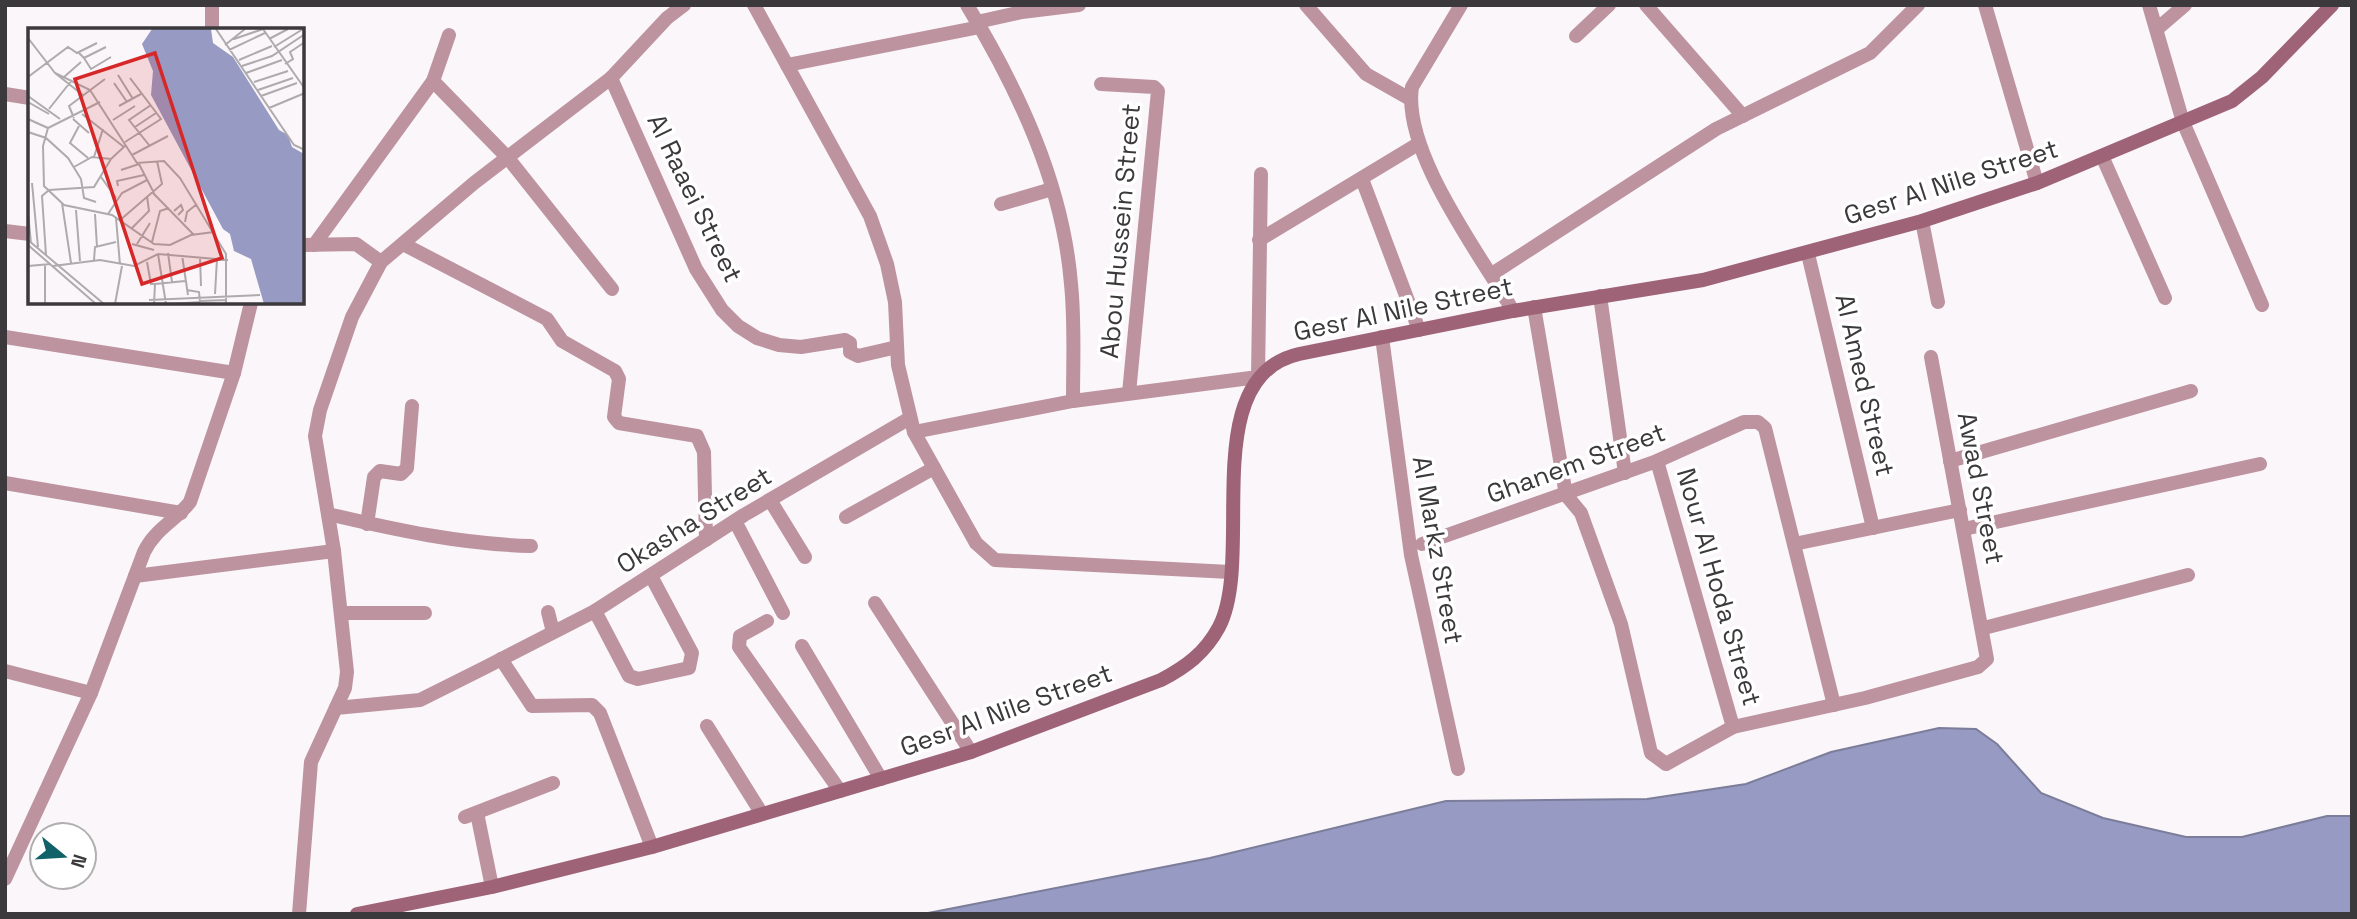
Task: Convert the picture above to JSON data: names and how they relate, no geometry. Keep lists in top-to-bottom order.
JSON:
{
  "streets": {
    "street": [
      "Gesr Al Nile Street",
      "Al Raaei Street",
      "Abou Hussein Street",
      "Al Amed Street",
      "Ghanem Street",
      "Awad Street",
      "Okasha Street",
      "Al Markz Street",
      "Nour Al Hoda Street"
    ]
  },
  "crossings": [
    ["Gesr Al Nile Street", "Al Amed Street"],
    ["Gesr Al Nile Street", "Okasha Street"],
    ["Gesr Al Nile Street", "Al Markz Street"],
    ["Abou Hussein Street", "Okasha Street"],
    ["Ghanem Street", "Nour Al Hoda Street"]
  ],
  "north": "right"
}
